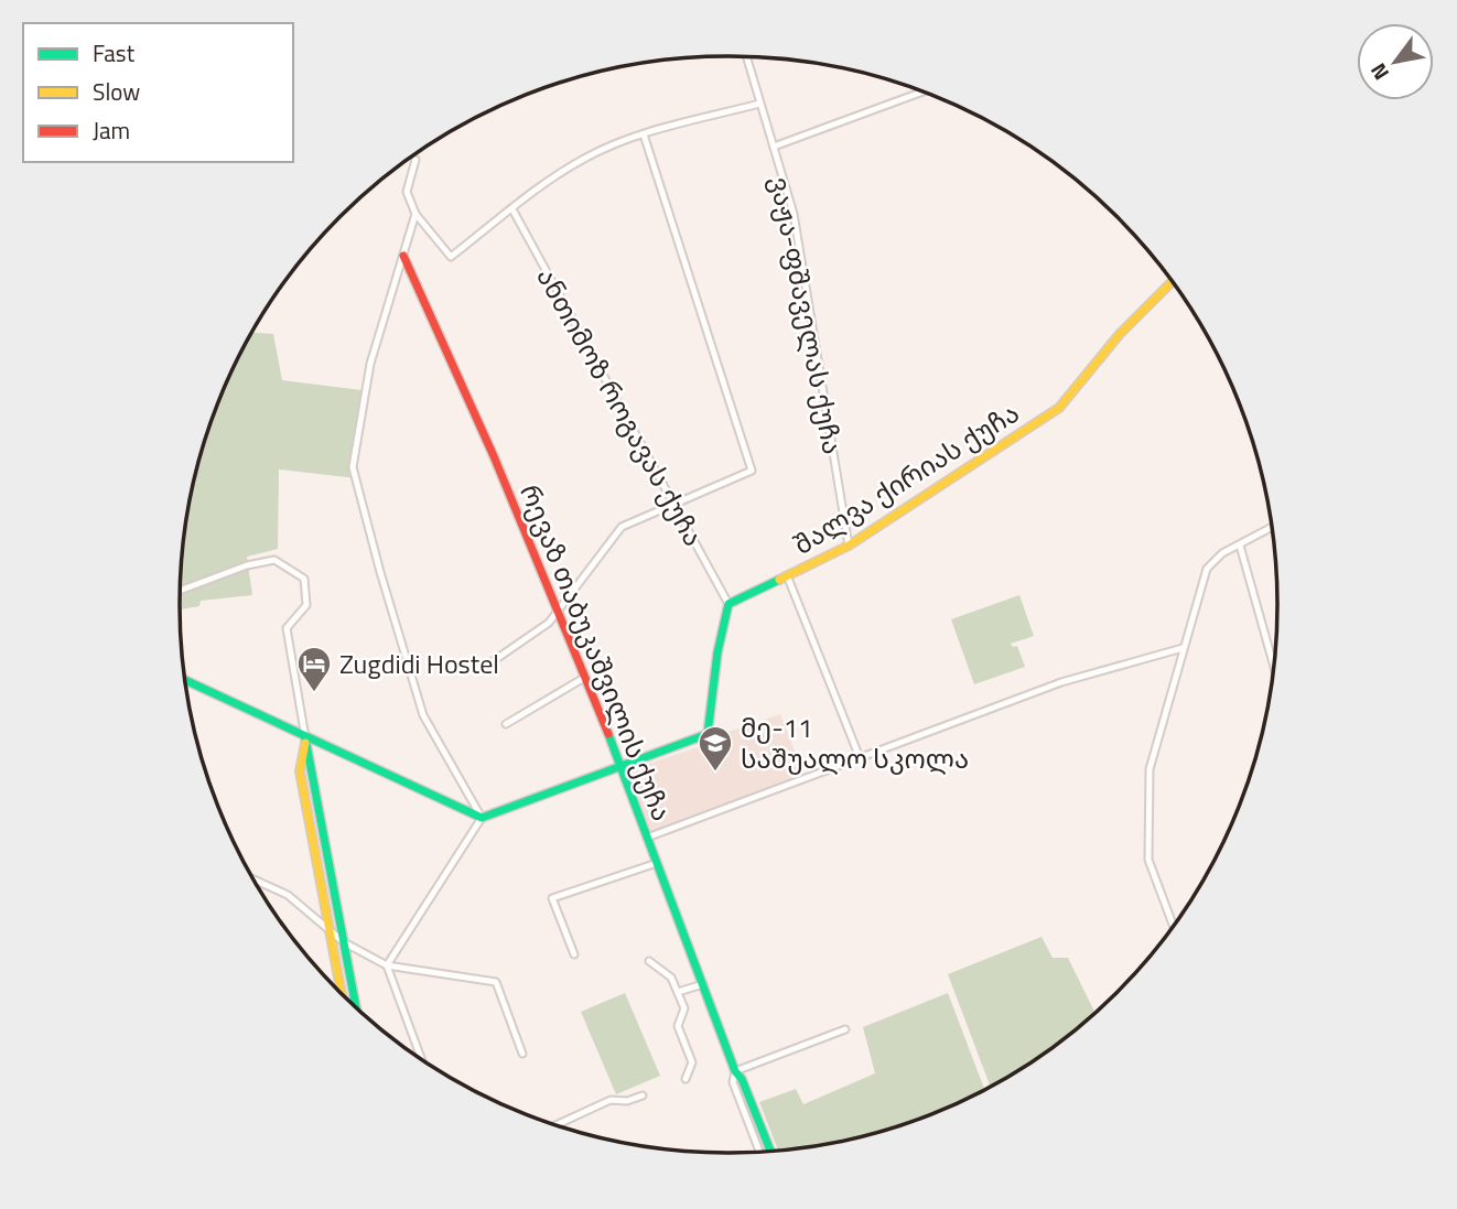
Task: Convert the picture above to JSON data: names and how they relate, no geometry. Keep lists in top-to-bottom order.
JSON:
{
  "streets": {
    "street": [
      "ვაჟა-ფშაველას ქუჩა",
      "ანთიმოზ როგავას ქუჩა",
      "შალვა ქირიას ქუჩა",
      "რევაზ თაბუკაშვილის ქუჩა"
    ]
  },
  "crossings": [
    ["ვაჟა-ფშაველას ქუჩა", "შალვა ქირიას ქუჩა"],
    ["ანთიმოზ როგავას ქუჩა", "შალვა ქირიას ქუჩა"]
  ],
  "places": {
    "hotel": ["Zugdidi Hostel"],
    "school or university": ["მე-11 საშუალო სკოლა"]
  },
  "legend": ["Fast", "Slow", "Jam"],
  "north": "bottom left"
}
